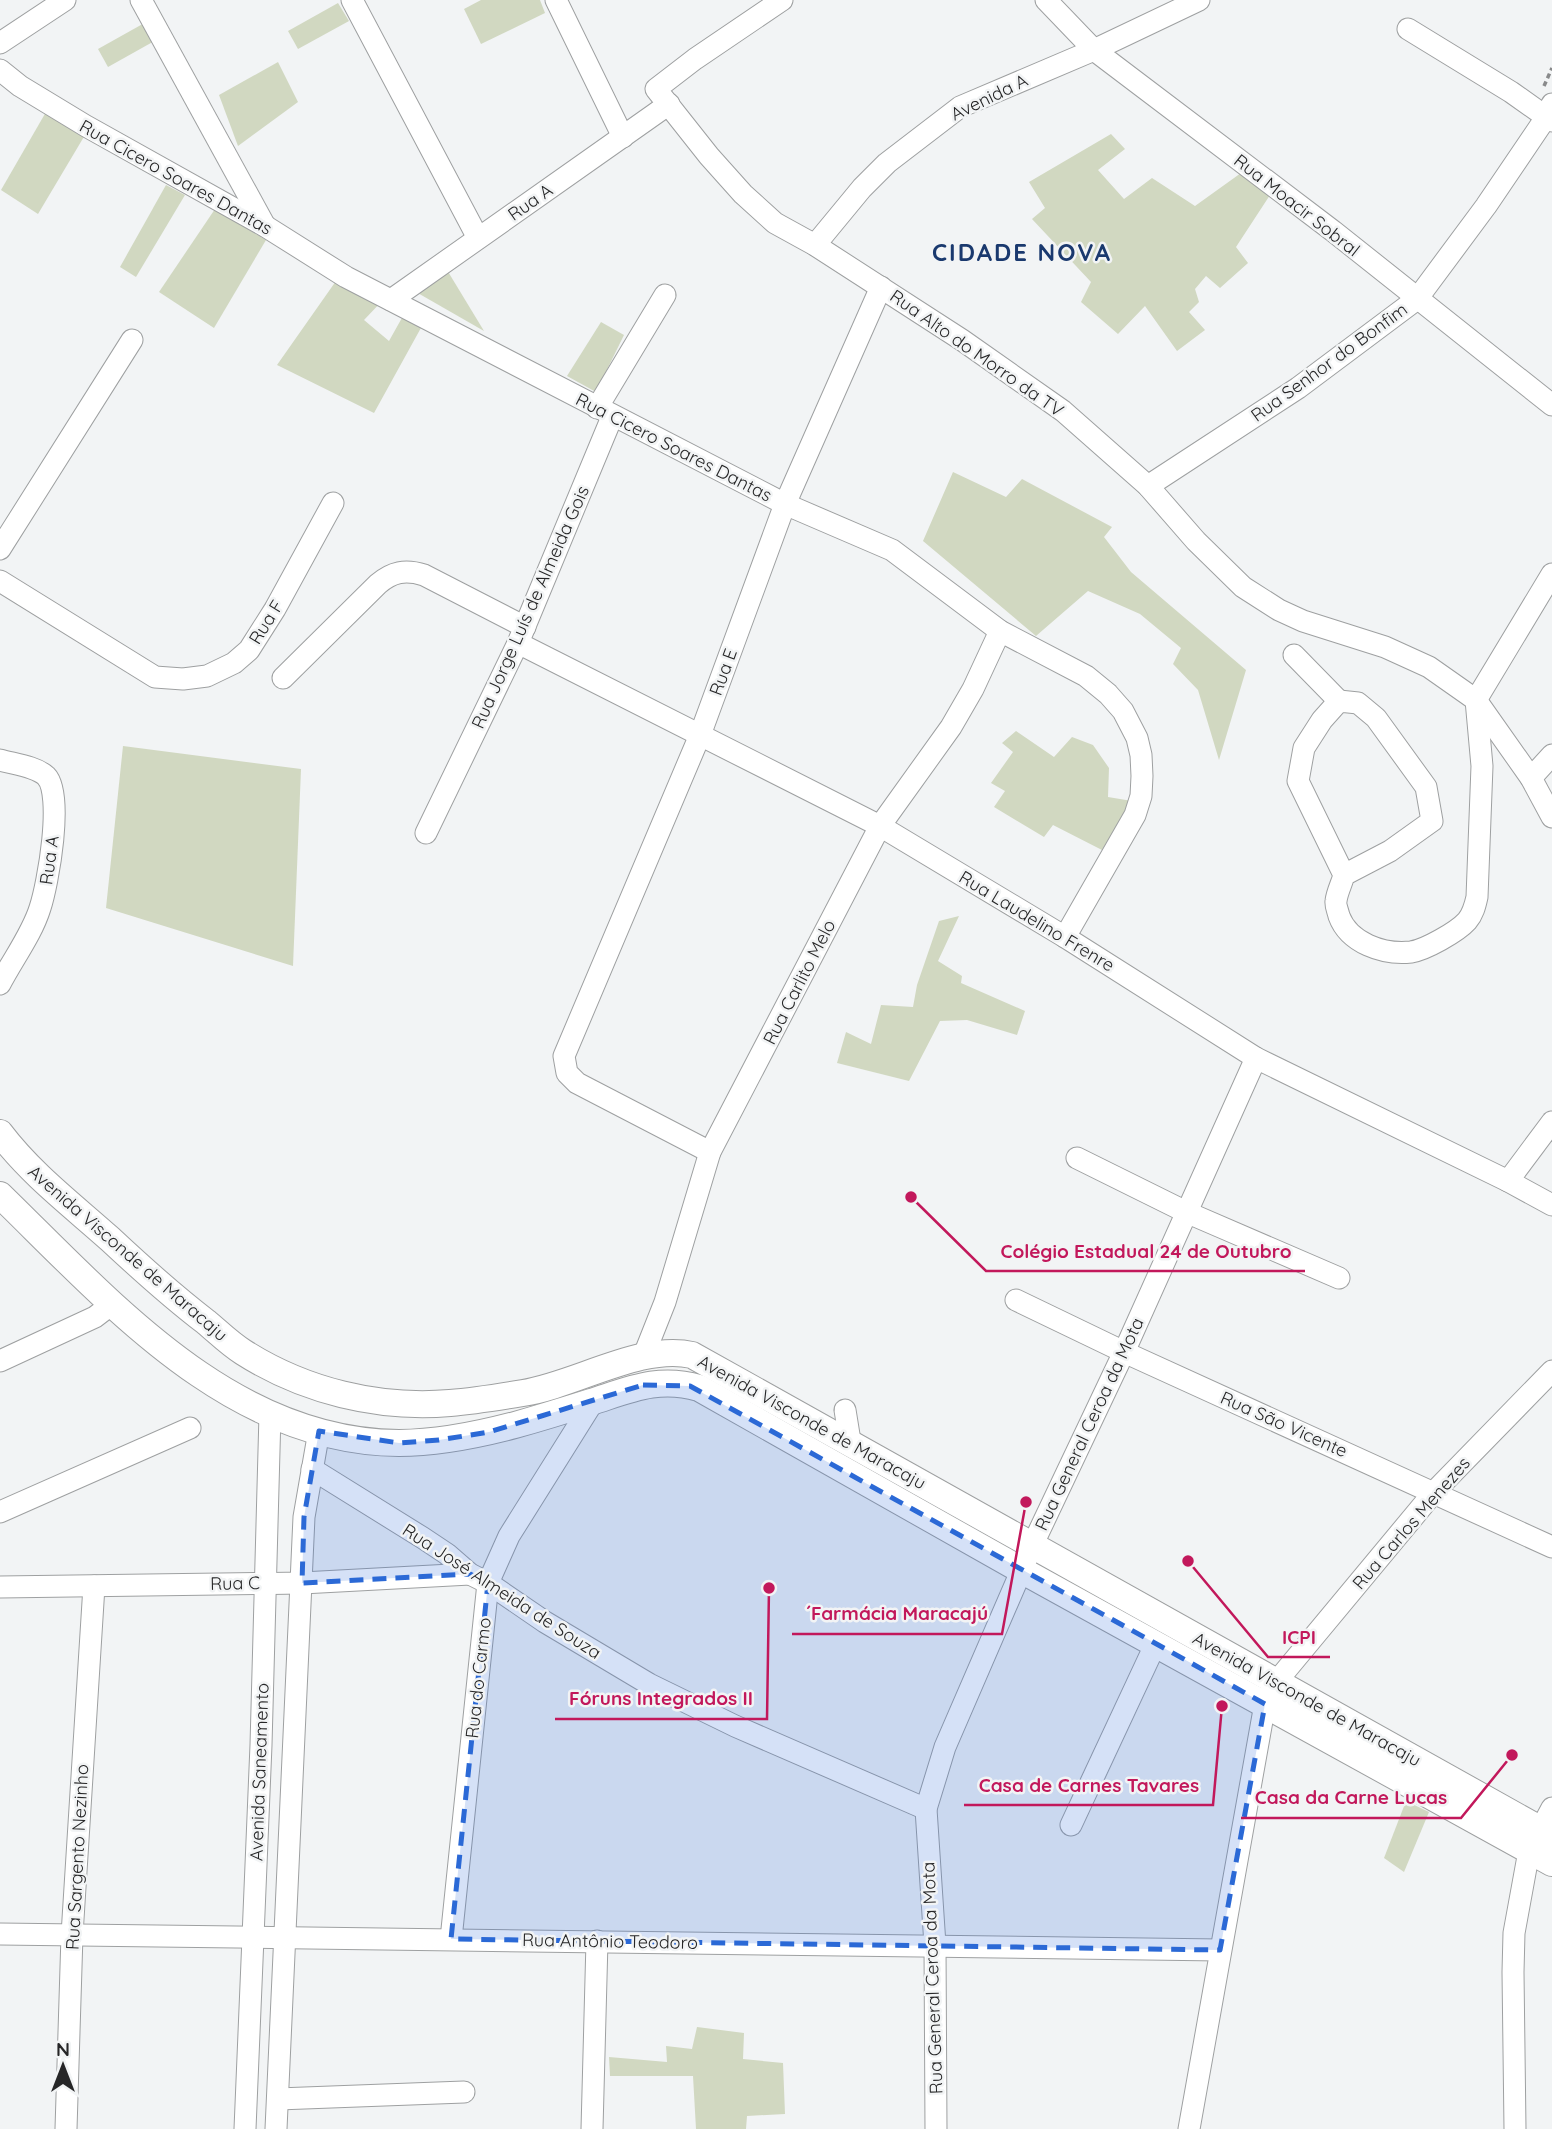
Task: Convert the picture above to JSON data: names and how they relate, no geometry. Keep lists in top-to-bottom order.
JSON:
{
  "streets": {
    "main road": ["Avenida Visconde de Maracaju"],
    "street": [
      "Avenida A",
      "Rua Cicero Soares Dantas",
      "Rua A",
      "Rua Moacir Sobral",
      "Rua Alto do Morro da TV",
      "Rua Senhor do Bonfim",
      "Rua Jorge Luís de Almeida Gois",
      "Rua F",
      "Rua E",
      "Rua Laudelino Frenre",
      "Rua Carlito Melo",
      "Rua General Ceroa da Mota",
      "Rua São Vicente",
      "Rua Carlos Menezes",
      "Rua C",
      "Rua José Almeida de Souza",
      "Rua do Carmo",
      "Avenida Saneamento",
      "Rua Sargento Nezinho",
      "Rua Antônio Teodoro"
    ]
  },
  "crossings": [
    ["Avenida A", "Rua Moacir Sobral"],
    ["Avenida A", "Rua Alto do Morro da TV"],
    ["Rua Cicero Soares Dantas", "Rua A"],
    ["Rua Cicero Soares Dantas", "Rua Jorge Luís de Almeida Gois"],
    ["Rua Cicero Soares Dantas", "Rua E"],
    ["Rua Cicero Soares Dantas", "Rua Laudelino Frenre"],
    ["Rua Cicero Soares Dantas", "Rua Carlito Melo"],
    ["Rua A", "Rua Alto do Morro da TV"],
    ["Rua Moacir Sobral", "Rua Senhor do Bonfim"],
    ["Rua Alto do Morro da TV", "Rua Senhor do Bonfim"],
    ["Rua Alto do Morro da TV", "Rua E"],
    ["Rua Jorge Luís de Almeida Gois", "Rua Laudelino Frenre"],
    ["Rua E", "Rua Laudelino Frenre"],
    ["Rua E", "Rua Carlito Melo"],
    ["Rua Laudelino Frenre", "Rua Carlito Melo"],
    ["Rua Laudelino Frenre", "Rua General Ceroa da Mota"],
    ["Rua Carlito Melo", "Avenida Visconde de Maracaju"],
    ["Avenida Visconde de Maracaju", "Rua General Ceroa da Mota"],
    ["Avenida Visconde de Maracaju", "Rua Carlos Menezes"],
    ["Avenida Visconde de Maracaju", "Rua do Carmo"],
    ["Avenida Visconde de Maracaju", "Avenida Saneamento"],
    ["Rua General Ceroa da Mota", "Rua São Vicente"],
    ["Rua General Ceroa da Mota", "Rua José Almeida de Souza"],
    ["Rua General Ceroa da Mota", "Rua Antônio Teodoro"],
    ["Rua São Vicente", "Rua Carlos Menezes"],
    ["Rua C", "Rua José Almeida de Souza"],
    ["Rua C", "Rua do Carmo"],
    ["Rua C", "Avenida Saneamento"],
    ["Rua C", "Rua Sargento Nezinho"],
    ["Rua José Almeida de Souza", "Rua do Carmo"],
    ["Rua José Almeida de Souza", "Avenida Saneamento"],
    ["Rua do Carmo", "Rua Antônio Teodoro"],
    ["Avenida Saneamento", "Rua Antônio Teodoro"],
    ["Rua Sargento Nezinho", "Rua Antônio Teodoro"]
  ],
  "districts": ["CIDADE NOVA"],
  "places": [
    "Colégio Estadual 24 de Outubro",
    "´Farmácia Maracajú",
    "ICPI",
    "Fóruns Integrados II",
    "Casa de Carnes Tavares",
    "Casa da Carne Lucas"
  ],
  "north": "top"
}
